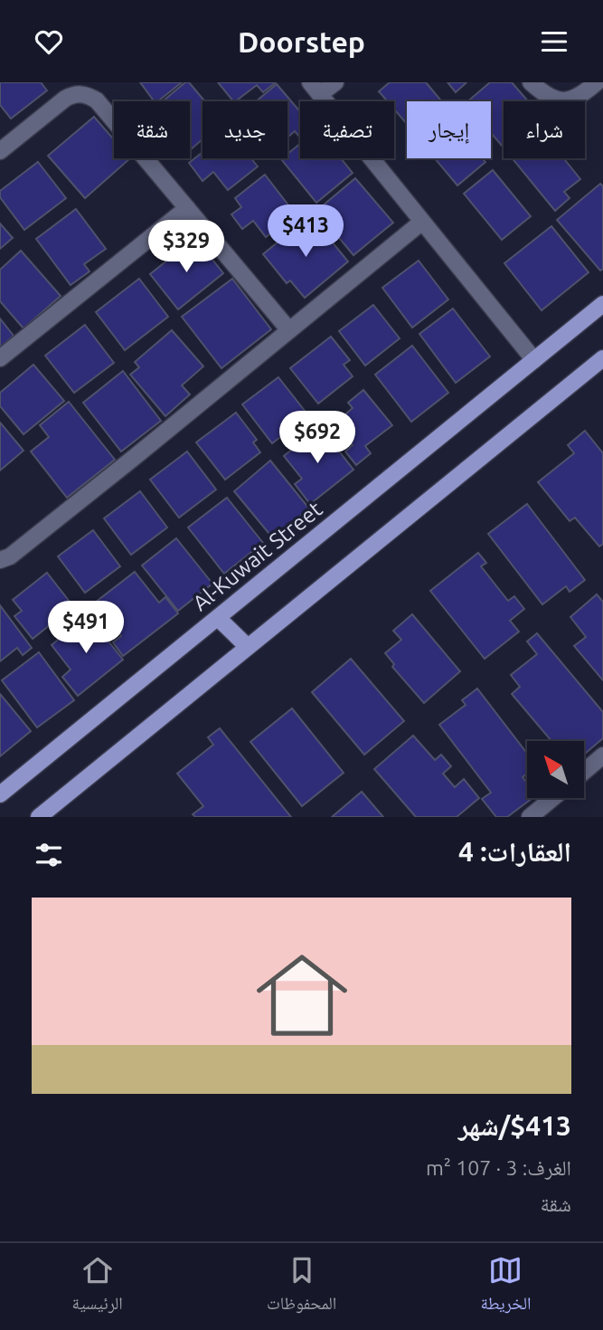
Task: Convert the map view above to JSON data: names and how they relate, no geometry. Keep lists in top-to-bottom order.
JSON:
{
  "streets": {
    "main road": ["Al-Kuwait Street"]
  },
  "north": "top left",
  "page": {
    "header": "Doorstep",
    "chip": [
      "شراء",
      "إيجار",
      "تصفية",
      "جديد",
      "شقة"
    ],
    "price": [
      "$413",
      "$329",
      "$692",
      "$491"
    ],
    "heading": "العقارات: 4",
    "list": [
      {
        "name": "$413/شهر",
        "note": "الغرف: 3 · 107 m² · شقة"
      }
    ],
    "tabs": ["الخريطة", "المحفوظات", "الرئيسية"]
  }
}
